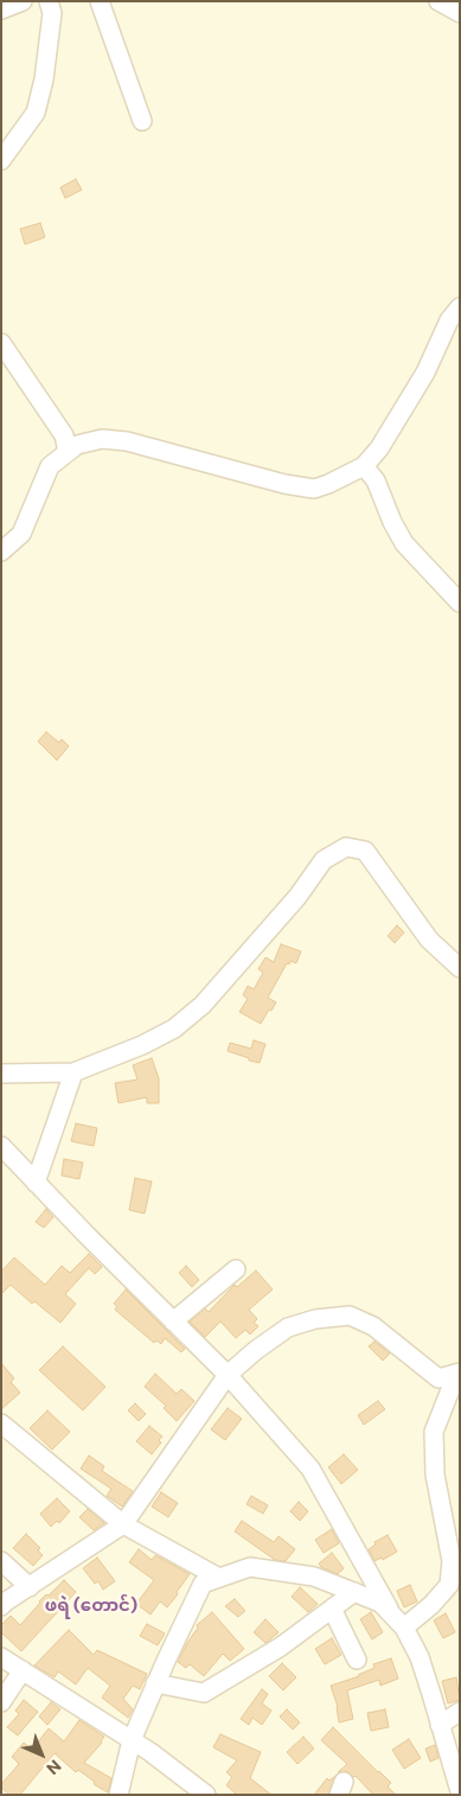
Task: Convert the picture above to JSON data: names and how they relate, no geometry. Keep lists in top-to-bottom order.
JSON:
{
  "districts": ["ဖရဲ (တောင်)"],
  "north": "bottom right"
}
